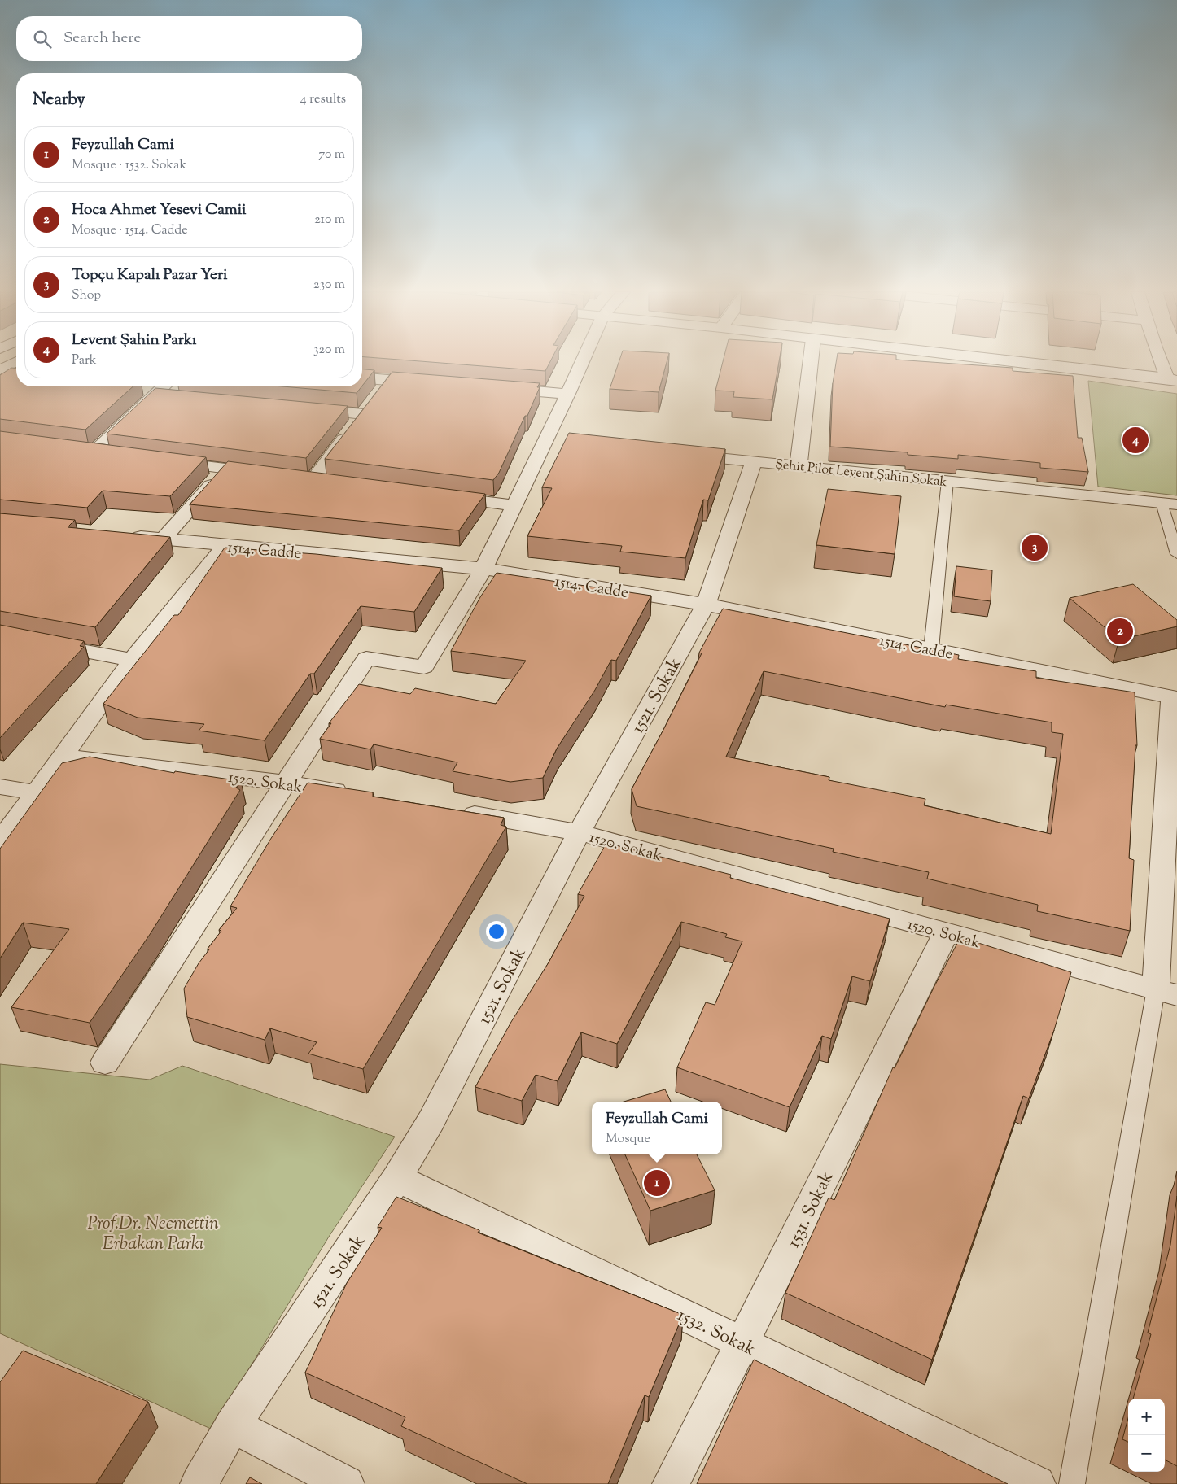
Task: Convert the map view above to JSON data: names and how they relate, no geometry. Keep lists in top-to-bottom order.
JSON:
{
  "streets": {
    "street": [
      "Şehit Pilot Levent Şahin Sokak",
      "1514. Cadde",
      "1521. Sokak",
      "1520. Sokak",
      "1531. Sokak",
      "1532. Sokak"
    ]
  },
  "crossings": [
    ["Şehit Pilot Levent Şahin Sokak", "1521. Sokak"],
    ["1514. Cadde", "1521. Sokak"],
    ["1521. Sokak", "1520. Sokak"],
    ["1521. Sokak", "1532. Sokak"],
    ["1520. Sokak", "1531. Sokak"],
    ["1531. Sokak", "1532. Sokak"]
  ],
  "parks": ["Prof.Dr. Necmettin Erbakan Parkı"],
  "page": {
    "search": "Search here",
    "heading": ["Nearby", "4 results"],
    "list": [
      {
        "mark": "1",
        "name": "Feyzullah Cami",
        "note": "Mosque · 1532. Sokak",
        "value": "70 m"
      },
      {
        "mark": "2",
        "name": "Hoca Ahmet Yesevi Camii",
        "note": "Mosque · 1514. Cadde",
        "value": "210 m"
      },
      {
        "mark": "3",
        "name": "Topçu Kapalı Pazar Yeri",
        "note": "Shop",
        "value": "230 m"
      },
      {
        "mark": "4",
        "name": "Levent Şahin Parkı",
        "note": "Park",
        "value": "320 m"
      }
    ],
    "pins": [
      "4",
      "3",
      "2",
      "1"
    ],
    "popup": ["Feyzullah Cami", "Mosque"],
    "map_buttons": ["+", "−"]
  }
}
